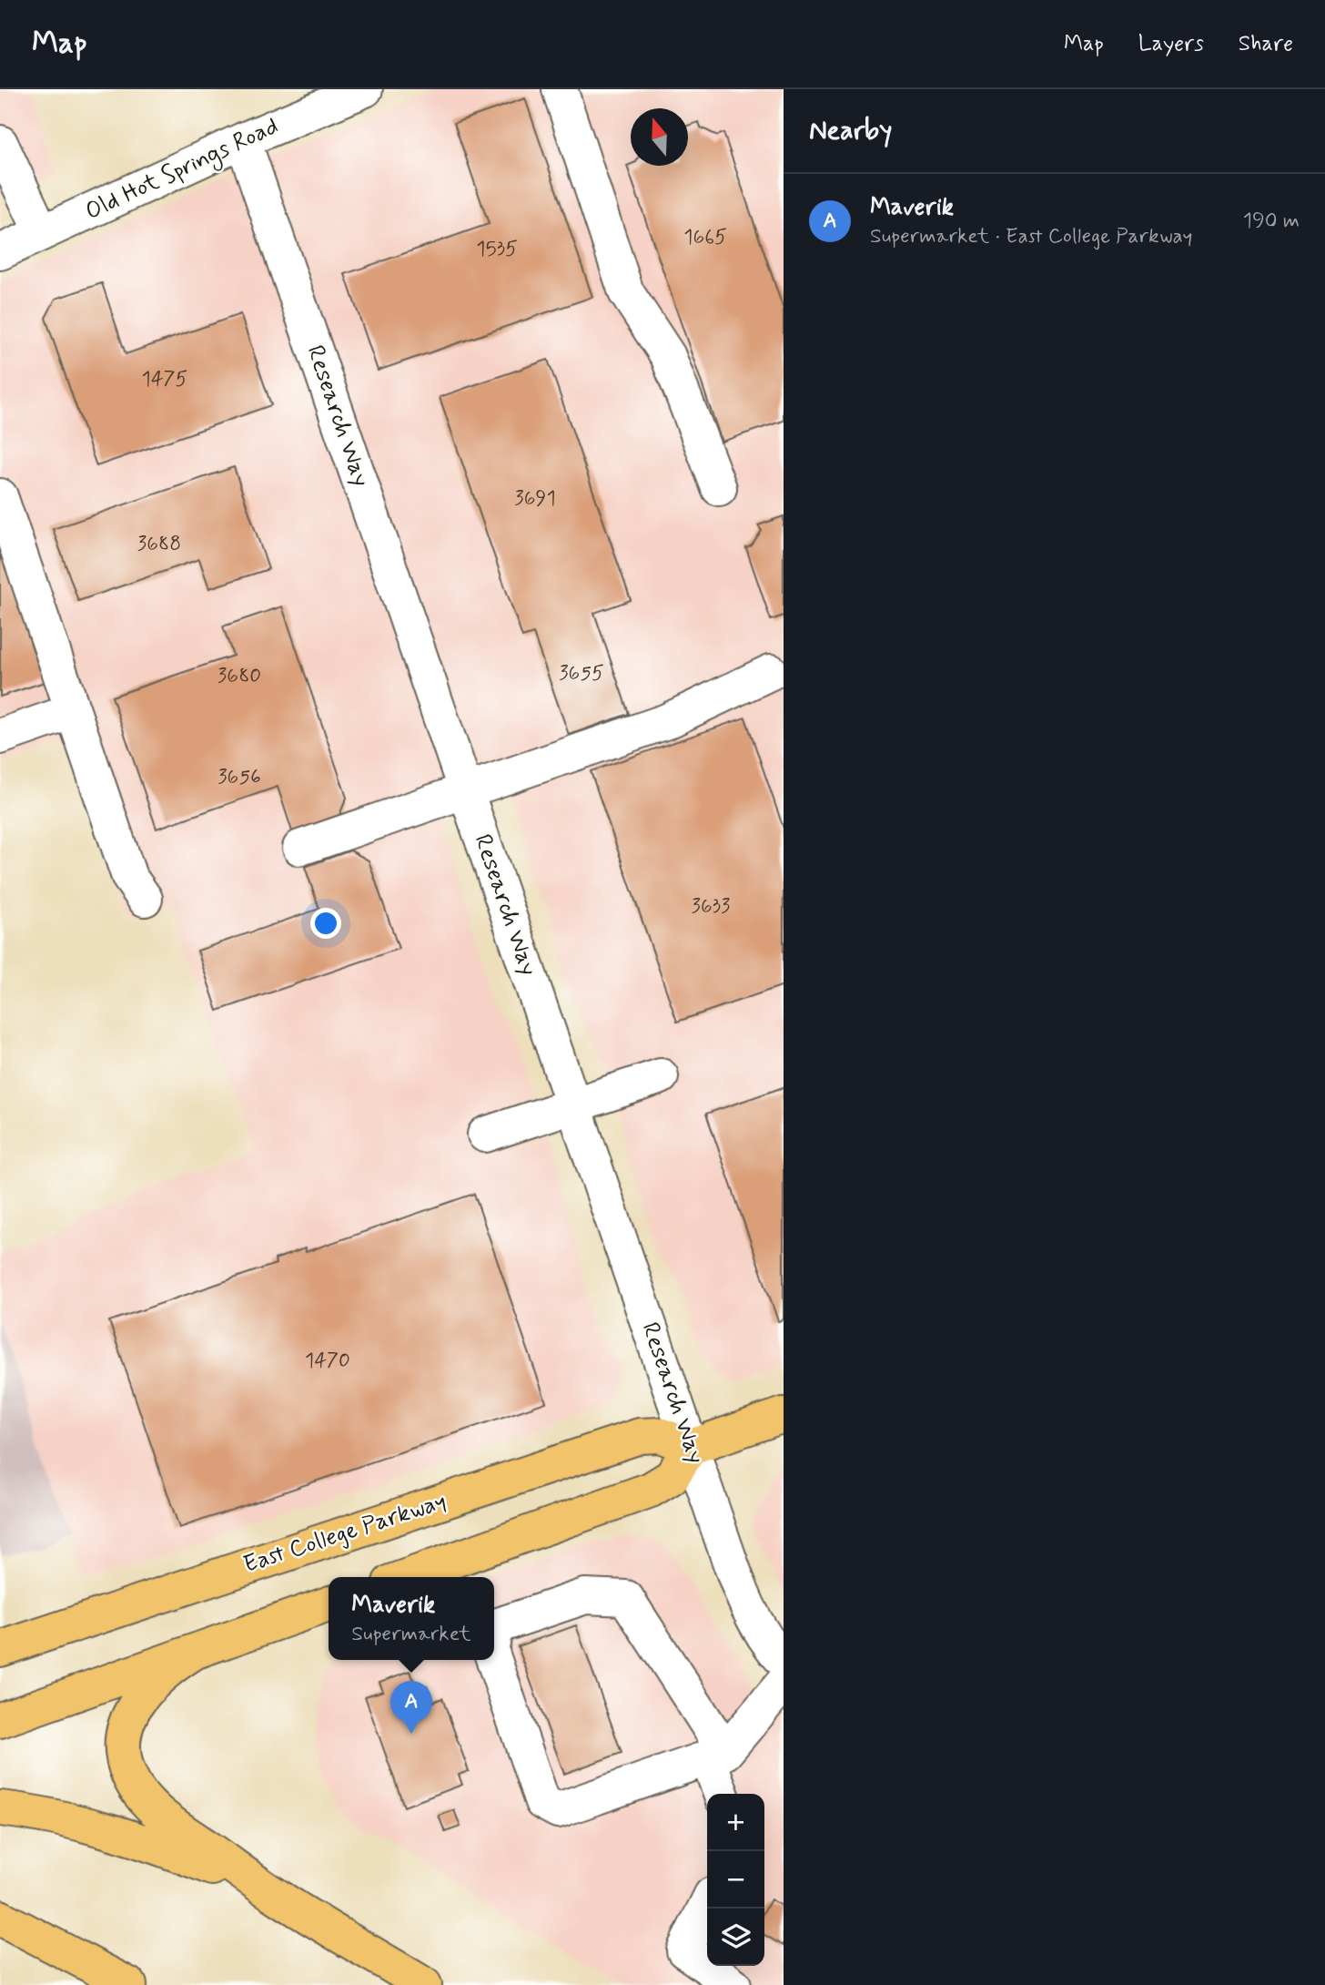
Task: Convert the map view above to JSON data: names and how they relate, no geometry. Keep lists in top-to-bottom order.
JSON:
{
  "streets": {
    "main road": ["East College Parkway"],
    "street": ["Old Hot Springs Road", "Research Way"]
  },
  "crossings": [
    ["Old Hot Springs Road", "Research Way"],
    ["Research Way", "East College Parkway"]
  ],
  "house_numbers": [
    "1665",
    "1535",
    "1475",
    "3691",
    "3688",
    "3655",
    "3680",
    "3656",
    "3633",
    "1470"
  ],
  "north": "top",
  "page": {
    "header": "Map",
    "nav": ["Map", "Layers", "Share"],
    "heading": "Nearby",
    "list": [
      {
        "mark": "A",
        "name": "Maverik",
        "note": "Supermarket · East College Parkway",
        "value": "190 m"
      }
    ],
    "popup": ["Maverik", "Supermarket"],
    "pins": "A",
    "map_buttons": ["+", "−"]
  }
}
